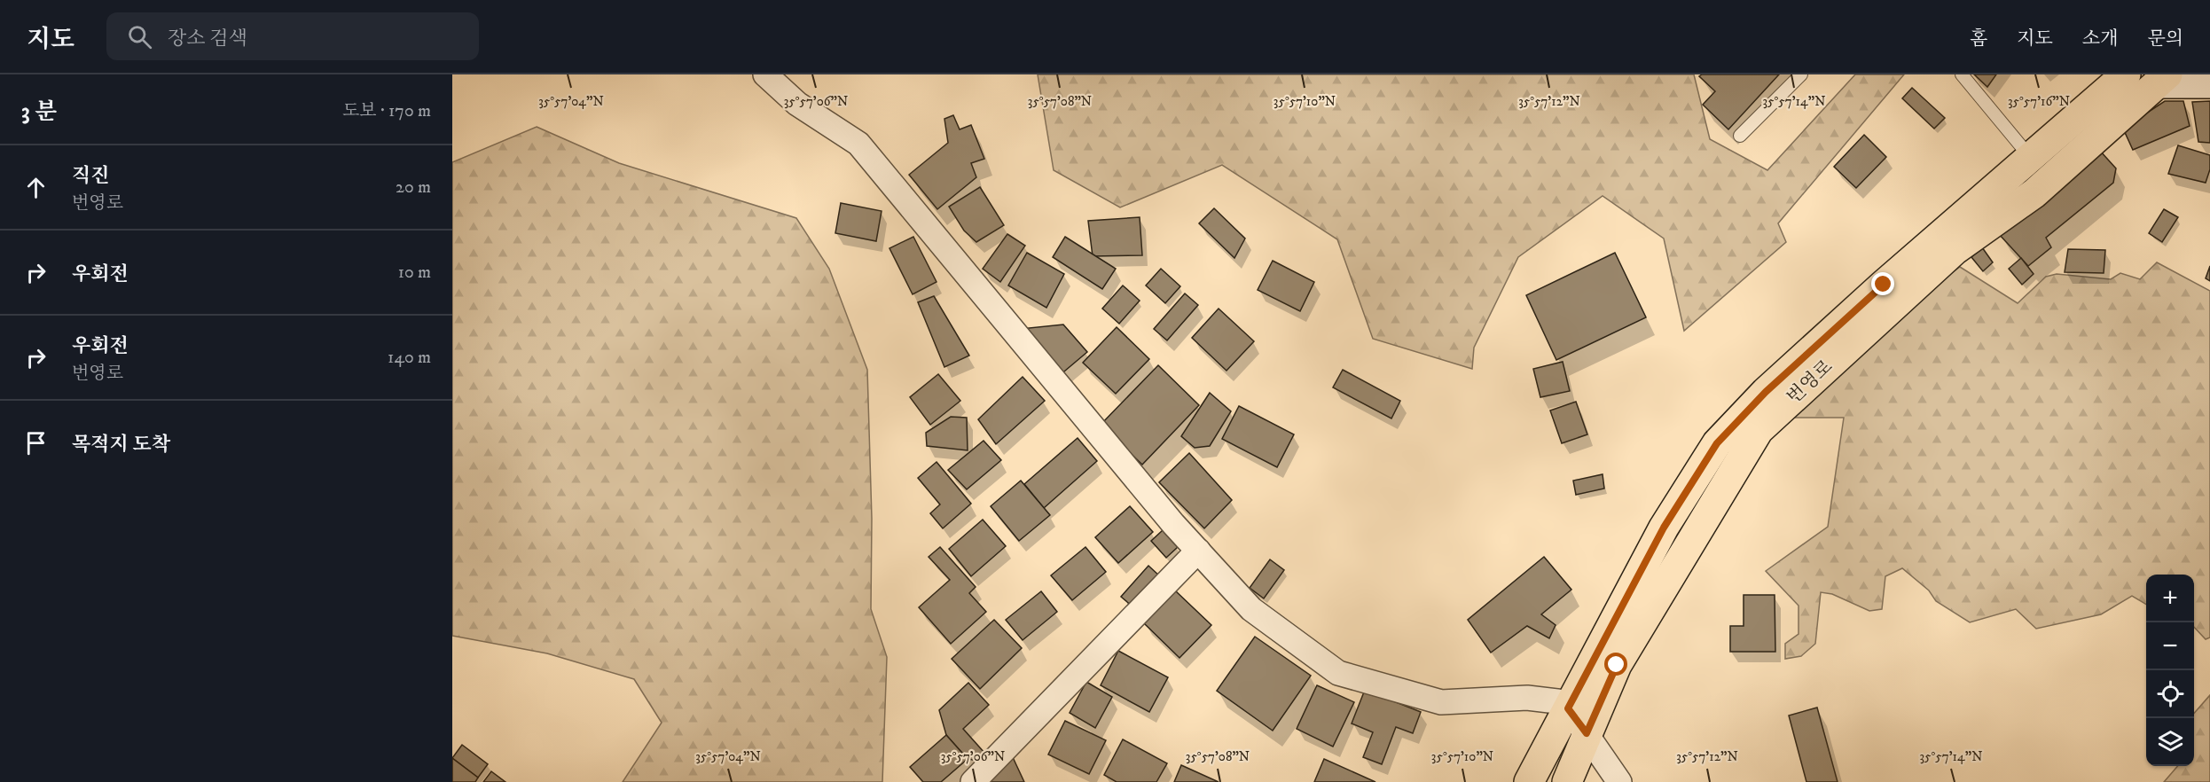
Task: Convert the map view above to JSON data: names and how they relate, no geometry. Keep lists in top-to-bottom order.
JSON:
{
  "streets": {
    "main road": ["번영로"]
  },
  "page": {
    "header": "지도",
    "search": "장소 검색",
    "nav": [
      "홈",
      "지도",
      "소개",
      "문의"
    ],
    "heading": ["3 분", "도보 · 170 m"],
    "list": [
      ["직진", "번영로", "20 m"],
      ["우회전", "10 m"],
      ["우회전", "번영로", "140 m"],
      "목적지 도착"
    ],
    "map_buttons": ["+", "−"]
  },
  "coordinates": [
    "35°57'04\"N",
    "35°57'06\"N",
    "35°57'08\"N",
    "35°57'10\"N",
    "35°57'12\"N",
    "35°57'14\"N",
    "35°57'16\"N"
  ]
}
